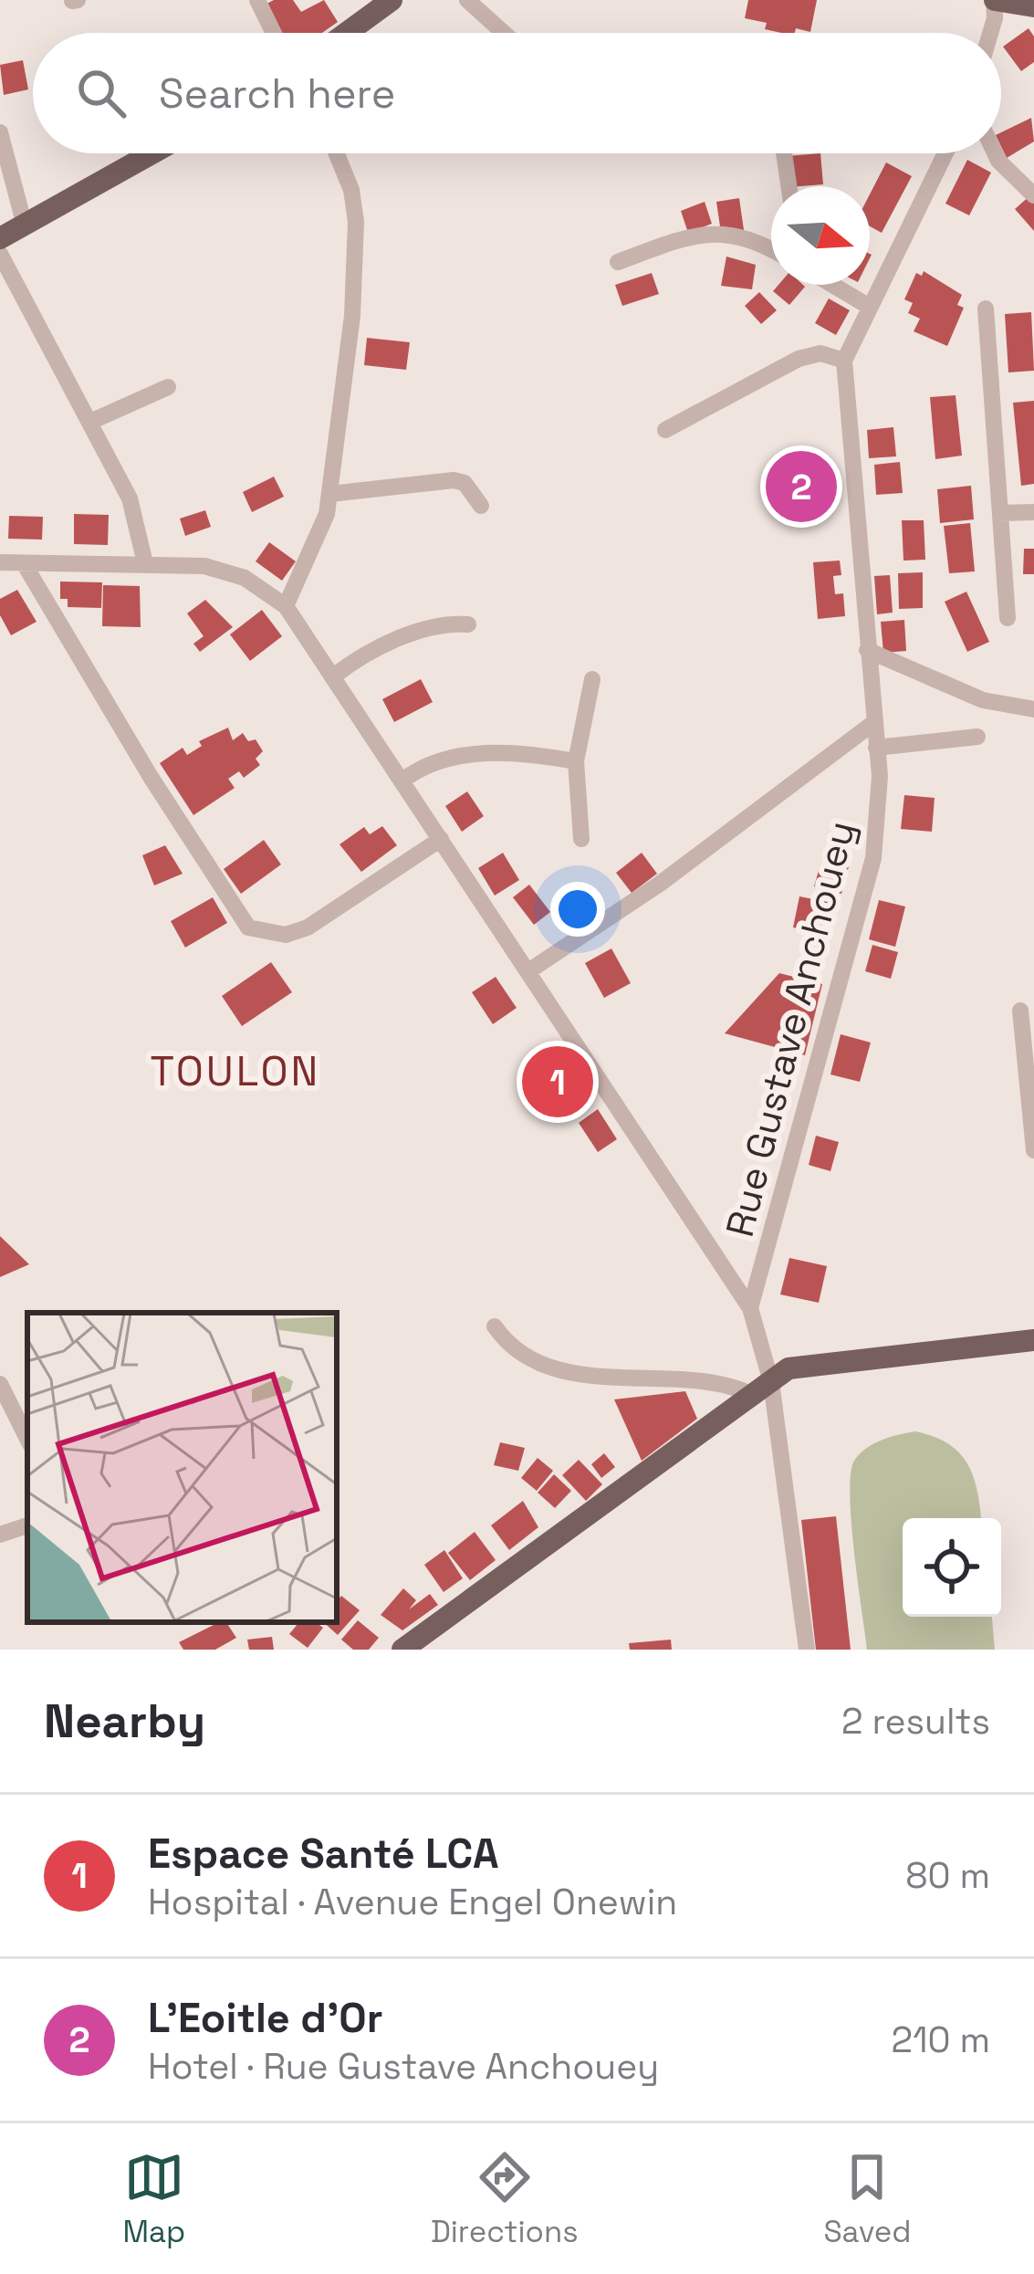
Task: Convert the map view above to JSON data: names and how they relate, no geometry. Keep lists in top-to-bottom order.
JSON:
{
  "streets": {
    "street": ["Rue Gustave Anchouey"]
  },
  "districts": ["TOULON"],
  "north": "right",
  "page": {
    "search": "Search here",
    "pins": ["2", "1"],
    "heading": ["Nearby", "2 results"],
    "list": [
      {
        "mark": "1",
        "name": "Espace Santé LCA",
        "note": "Hospital · Avenue Engel Onewin",
        "value": "80 m"
      },
      {
        "mark": "2",
        "name": "L'Eoitle d'Or",
        "note": "Hotel · Rue Gustave Anchouey",
        "value": "210 m"
      }
    ],
    "nav": ["Map", "Directions", "Saved"]
  }
}
